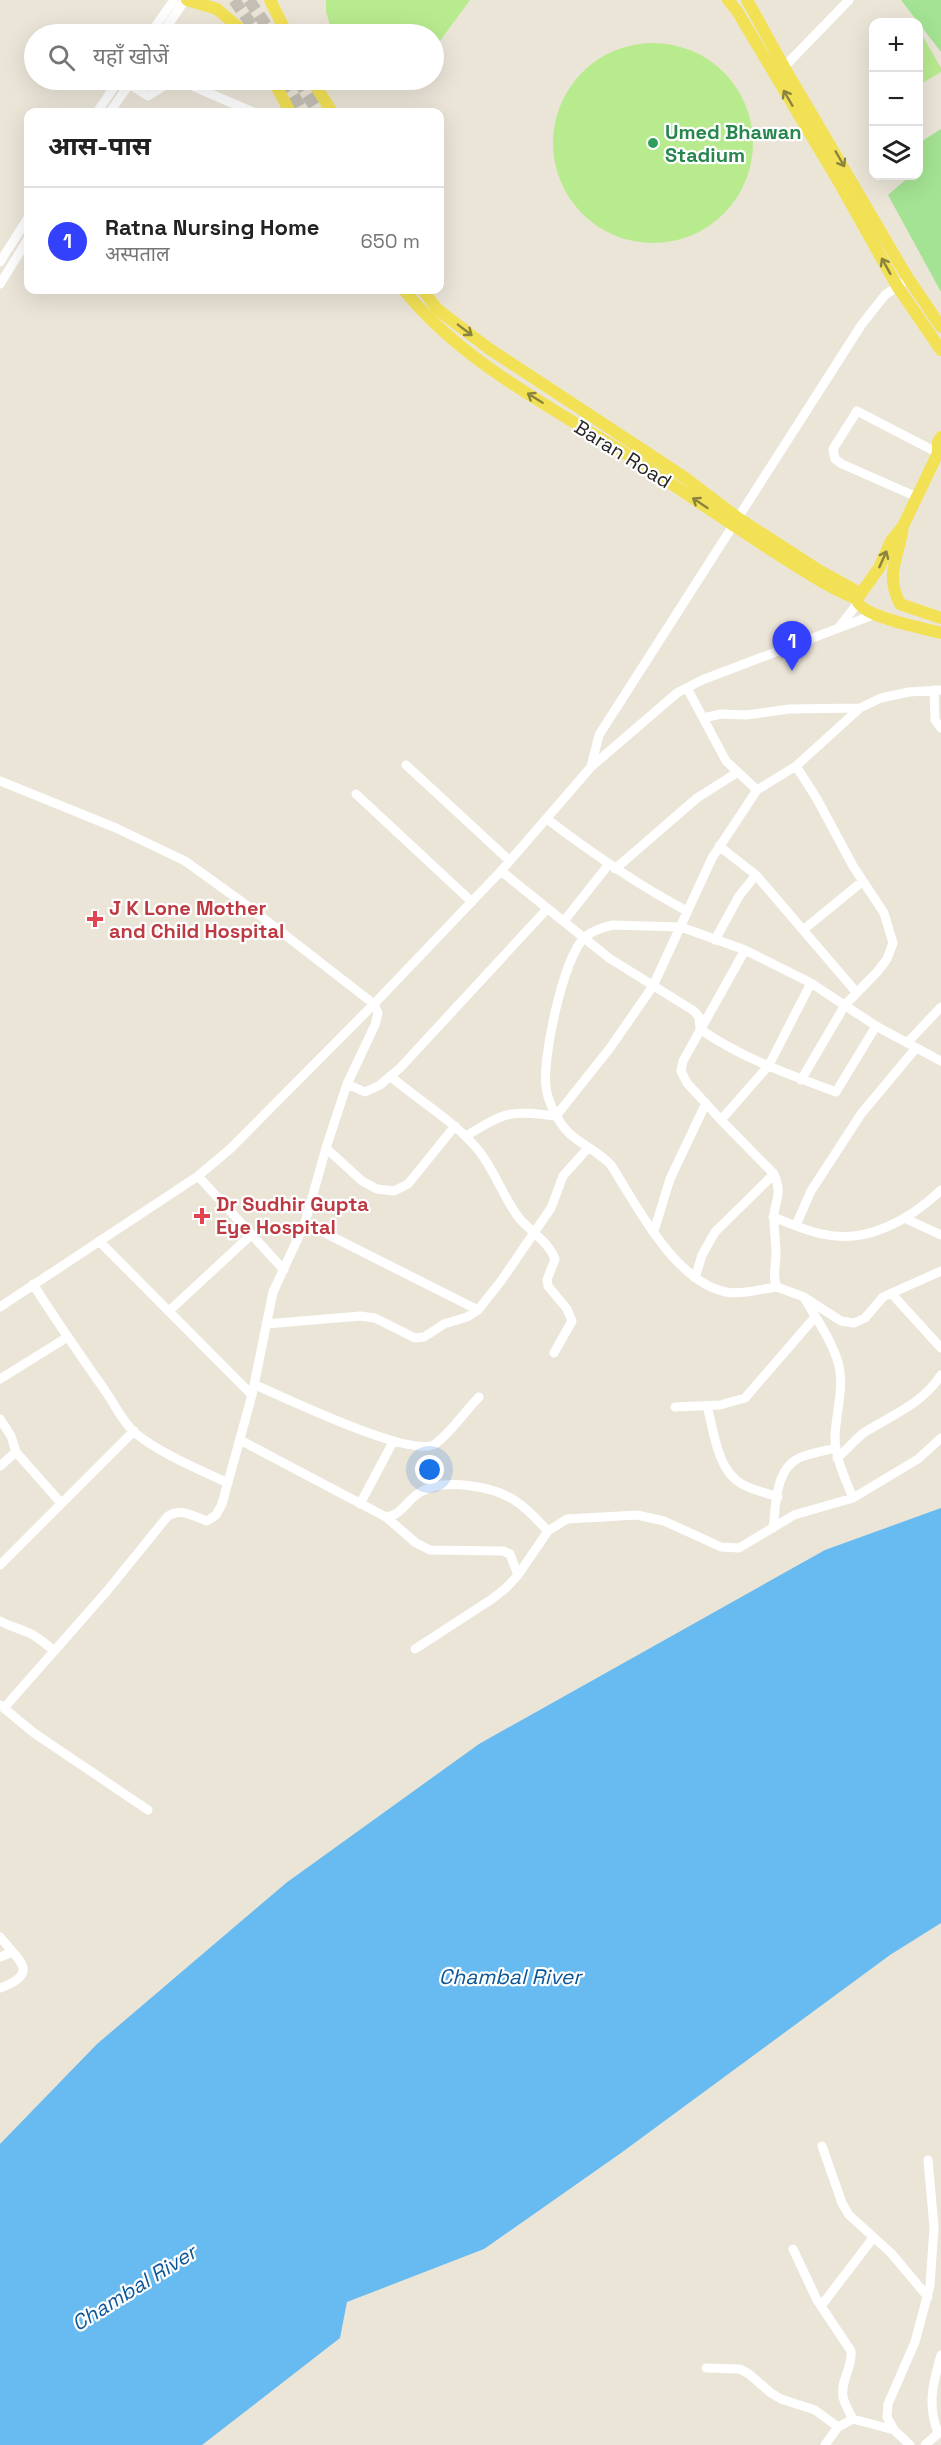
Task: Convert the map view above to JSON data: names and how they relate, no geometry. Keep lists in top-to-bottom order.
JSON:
{
  "streets": {
    "main road": ["Baran Road"]
  },
  "water": ["Chambal River"],
  "places": {
    "other": ["Umed Bhawan Stadium"],
    "health": ["J K Lone Mother and Child Hospital", "Dr Sudhir Gupta Eye Hospital"]
  },
  "page": {
    "map_buttons": ["+", "−"],
    "search": "यहाँ खोजें",
    "heading": "आस-पास",
    "list": [
      {
        "mark": "1",
        "name": "Ratna Nursing Home",
        "note": "अस्पताल",
        "value": "650 m"
      }
    ],
    "pins": "1"
  }
}
